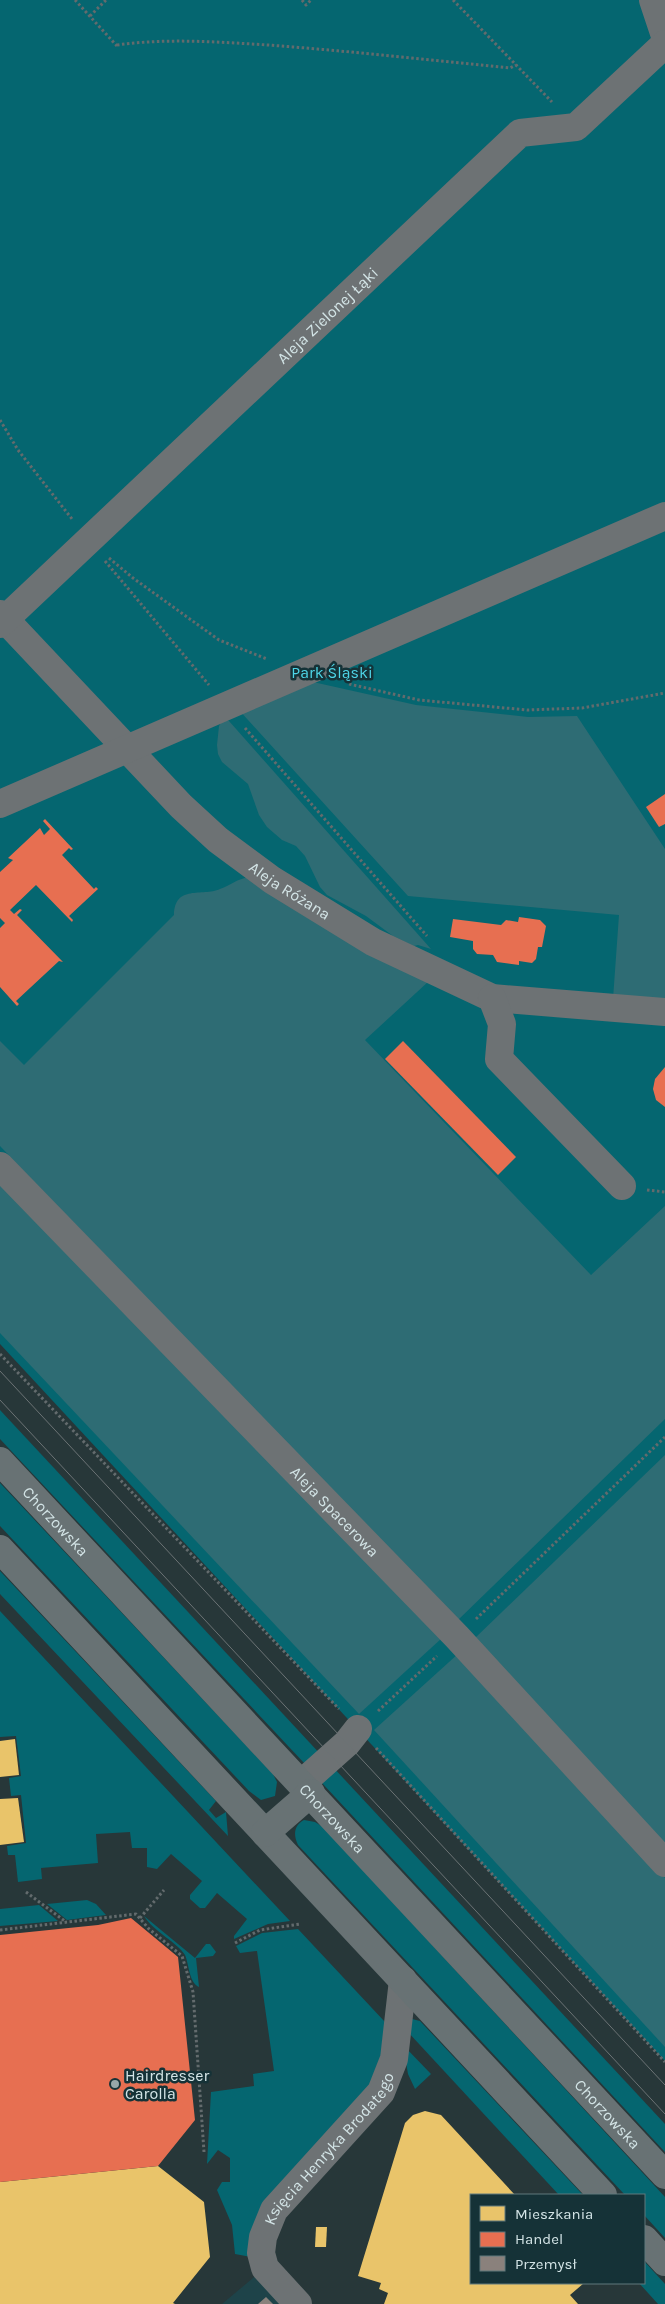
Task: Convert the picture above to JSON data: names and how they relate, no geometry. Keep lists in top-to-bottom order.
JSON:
{
  "streets": {
    "main road": ["Chorzowska"],
    "street": [
      "Aleja Zielonej Łąki",
      "Aleja Różana",
      "Aleja Spacerowa",
      "Księcia Henryka Brodatego"
    ]
  },
  "crossings": [
    ["Aleja Zielonej Łąki", "Aleja Różana"]
  ],
  "parks": ["Park Śląski"],
  "places": ["Hairdresser Carolla"],
  "legend": ["Mieszkania", "Handel", "Przemysł"]
}
